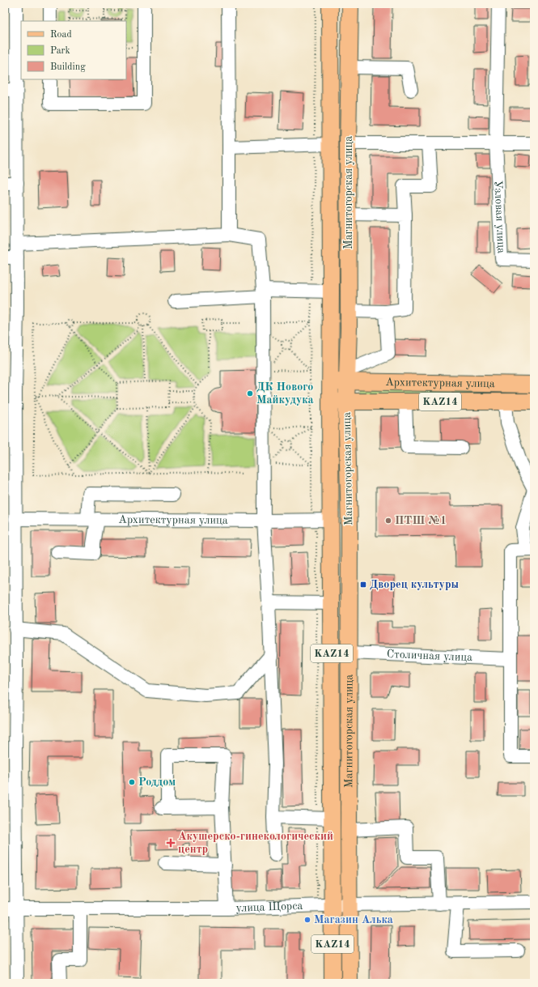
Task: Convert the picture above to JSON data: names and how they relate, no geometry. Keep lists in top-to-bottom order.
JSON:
{
  "streets": {
    "main road": ["Магнитогорская улица", "Архитектурная улица", "KAZ14"],
    "street": ["Узловая улица", "Столичная улица", "улица Щорса"]
  },
  "crossings": [
    ["Магнитогорская улица", "Архитектурная улица"],
    ["Магнитогорская улица", "Столичная улица"],
    ["Магнитогорская улица", "улица Щорса"]
  ],
  "places": {
    "other": [
      "ДК Нового Майкудука",
      "ПТШ №1",
      "Роддом",
      "Магазин Алька"
    ],
    "transit": ["Дворец культуры"],
    "health": ["Акушерско-гинекологический центр"]
  },
  "legend": ["Road", "Park", "Building"]
}
